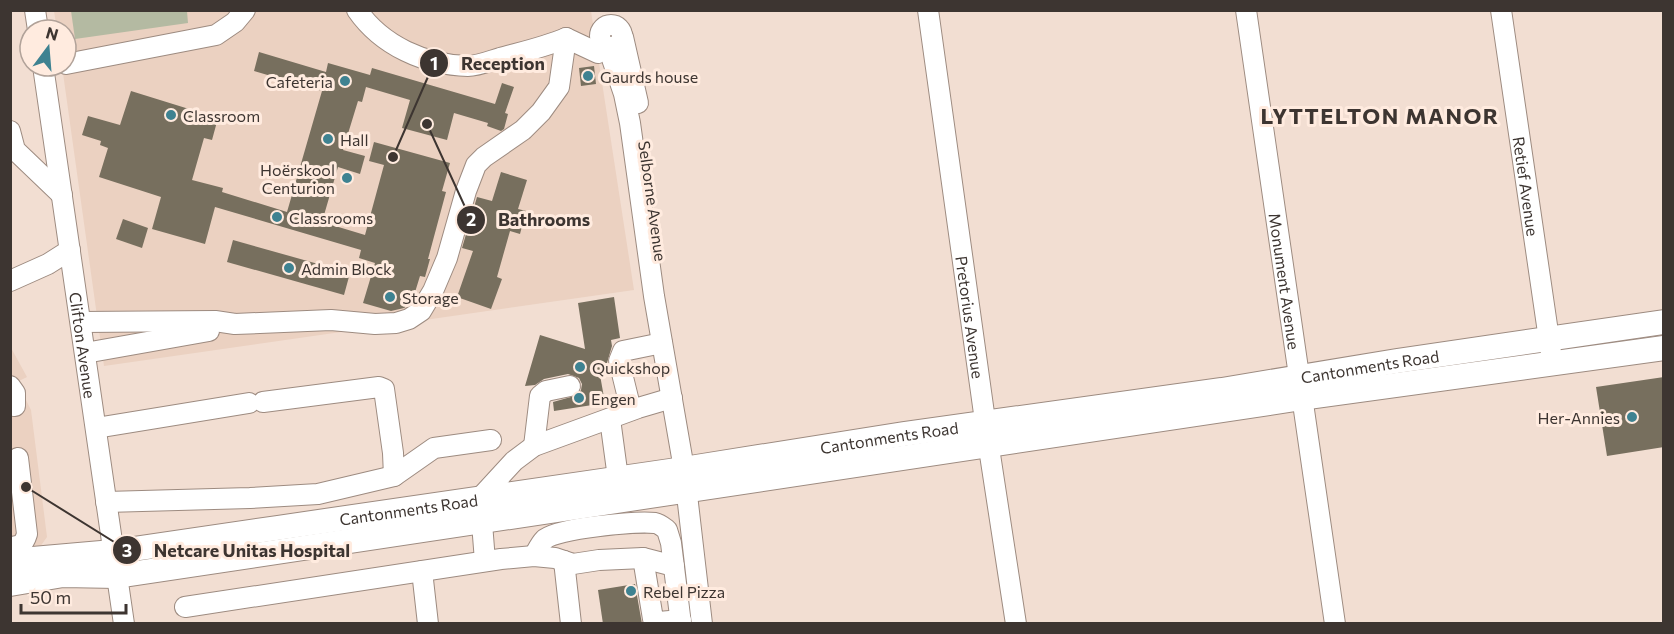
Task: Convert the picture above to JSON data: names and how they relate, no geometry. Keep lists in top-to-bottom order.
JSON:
{
  "streets": {
    "main road": ["Cantonments Road"],
    "street": [
      "Retief Avenue",
      "Selborne Avenue",
      "Monument Avenue",
      "Pretorius Avenue",
      "Clifton Avenue"
    ]
  },
  "crossings": [
    ["Retief Avenue", "Cantonments Road"],
    ["Selborne Avenue", "Cantonments Road"],
    ["Monument Avenue", "Cantonments Road"],
    ["Pretorius Avenue", "Cantonments Road"],
    ["Clifton Avenue", "Cantonments Road"]
  ],
  "districts": ["LYTTELTON MANOR"],
  "places": [
    "Gaurds house",
    "Cafeteria",
    "Classroom",
    "Bathrooms",
    "Hall",
    "Reception",
    "Hoërskool Centurion",
    "Classrooms",
    "Admin Block",
    "Storage",
    "Quickshop",
    "Engen",
    "Her-Annies",
    "Netcare Unitas Hospital",
    "Rebel Pizza"
  ],
  "scale_bar": "50 m",
  "north": "top"
}
